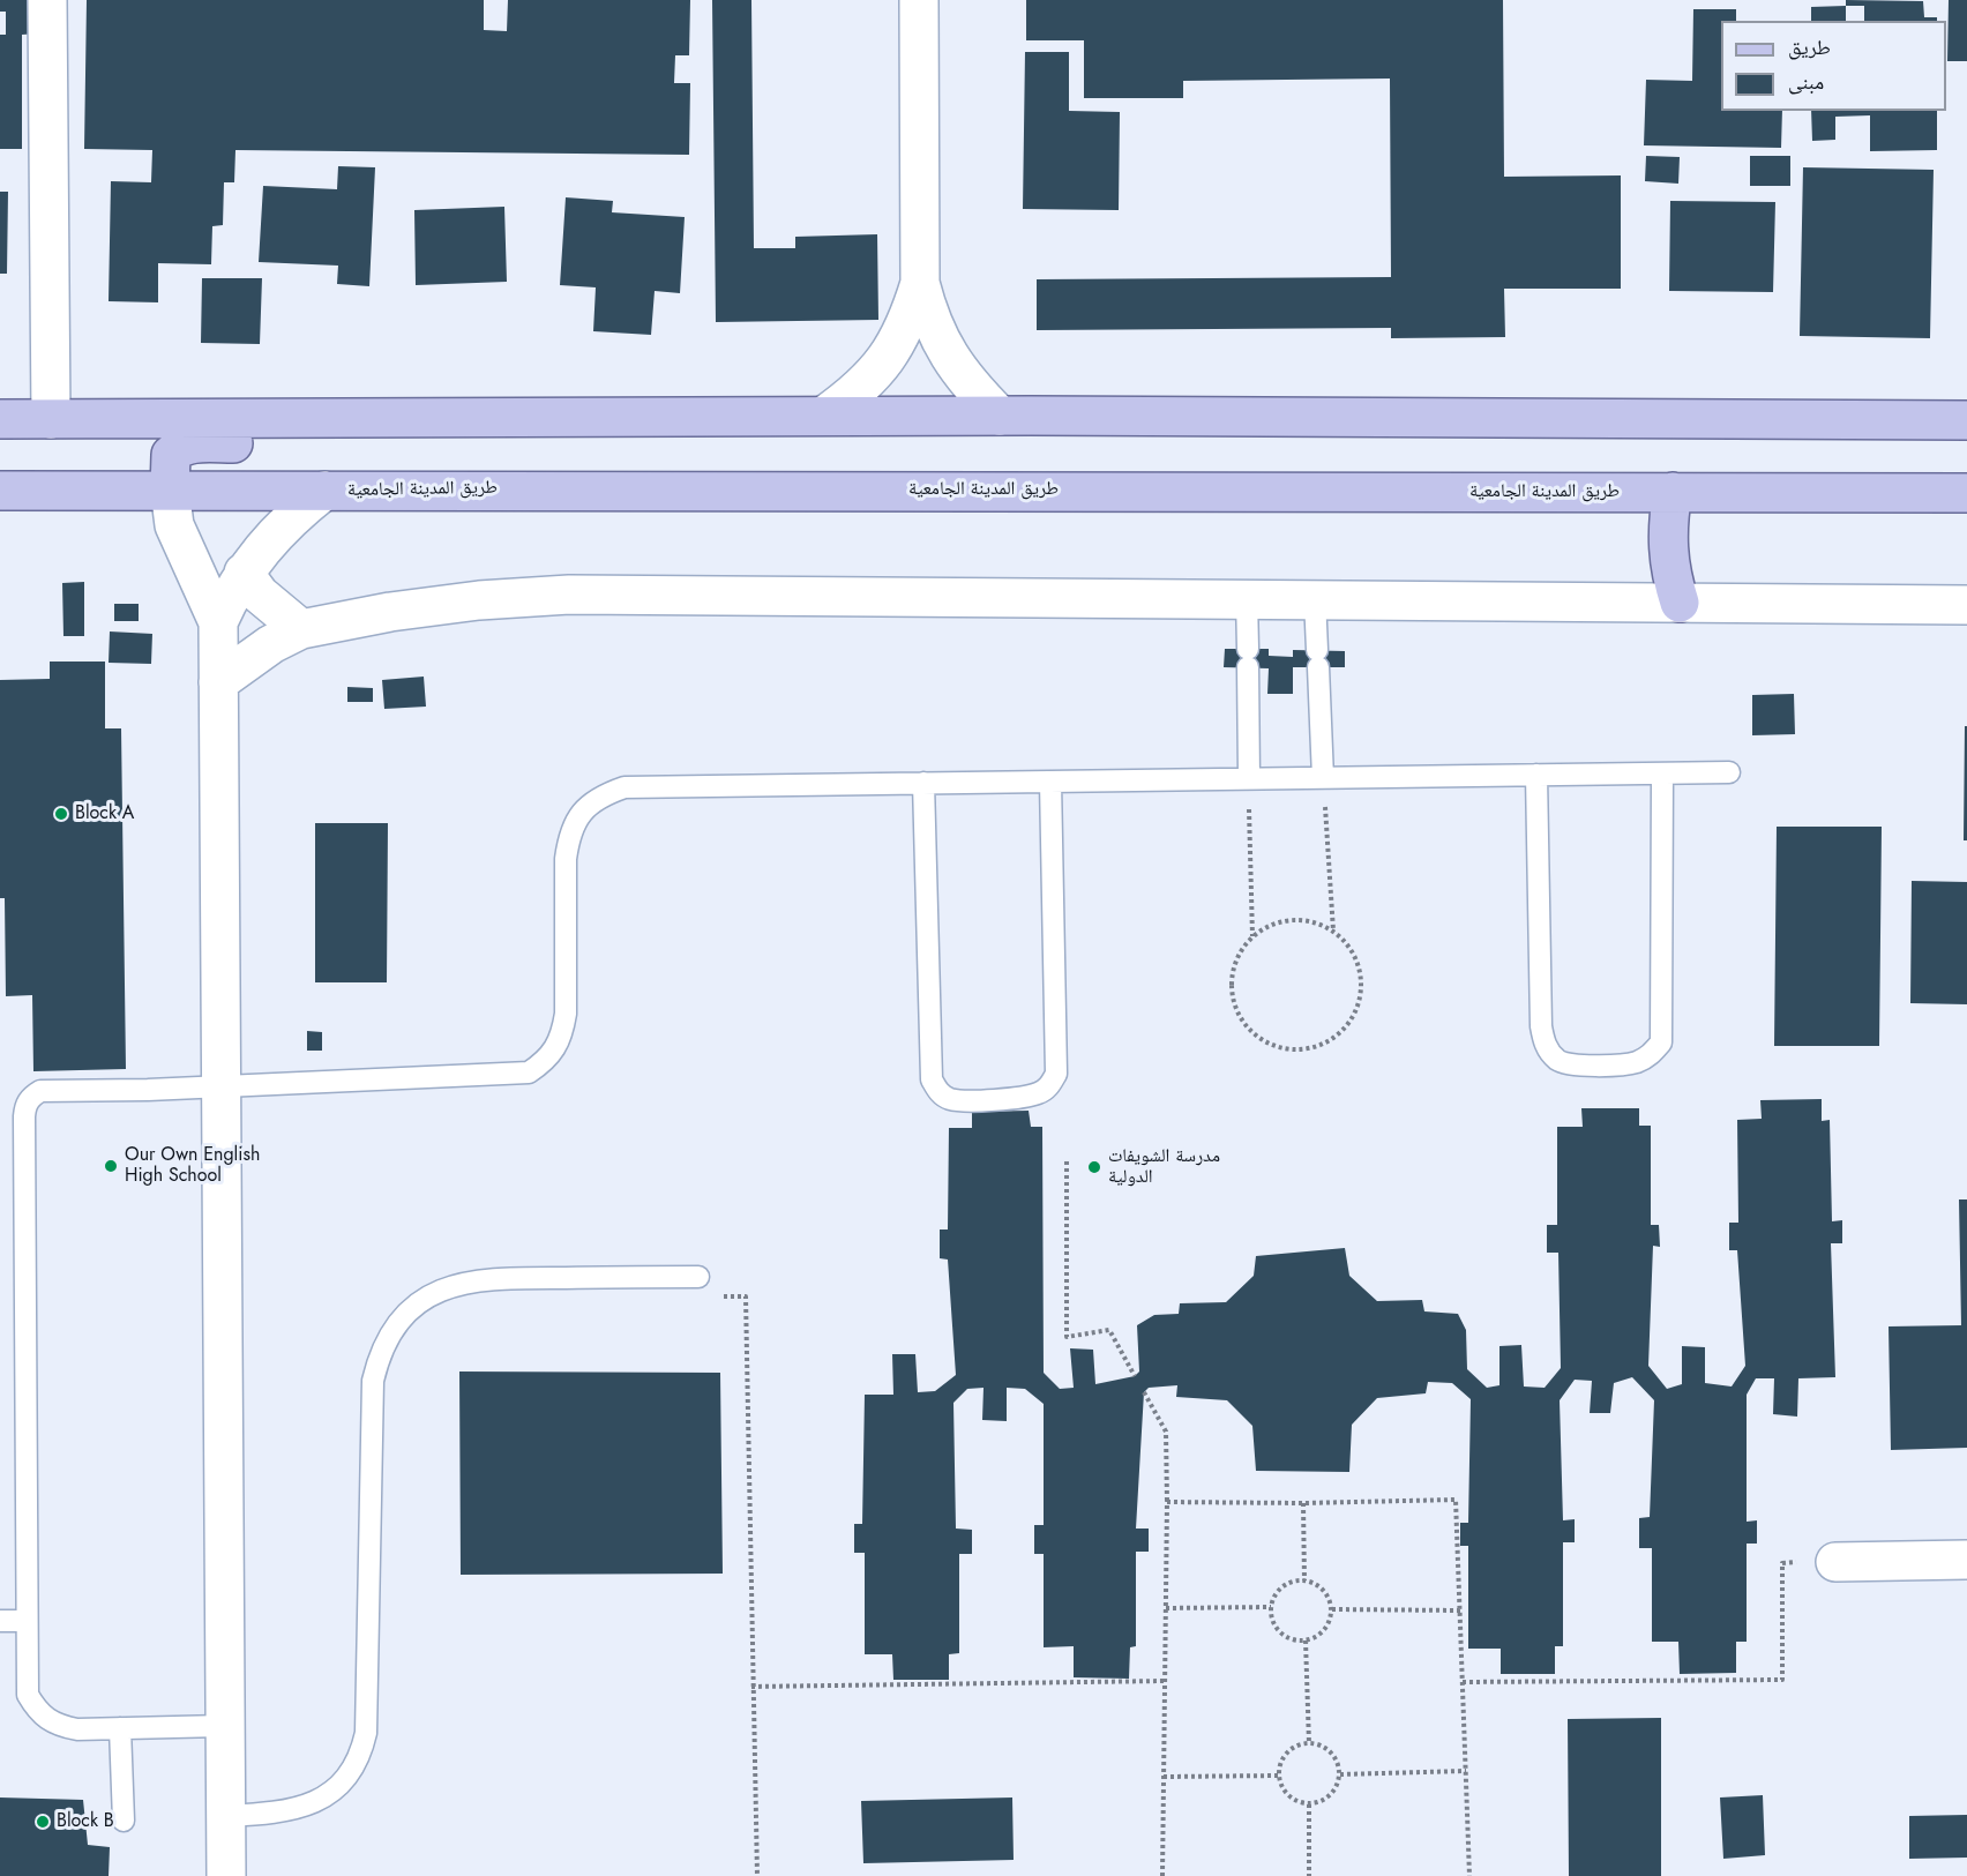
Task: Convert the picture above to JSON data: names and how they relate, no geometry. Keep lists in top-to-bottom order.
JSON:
{
  "streets": {
    "main road": ["طريق المدينة الجامعية"]
  },
  "places": [
    "Block A",
    "Our Own English High School",
    "مدرسة الشويفات الدولية",
    "Block B"
  ],
  "legend": ["طريق", "مبنى"]
}
